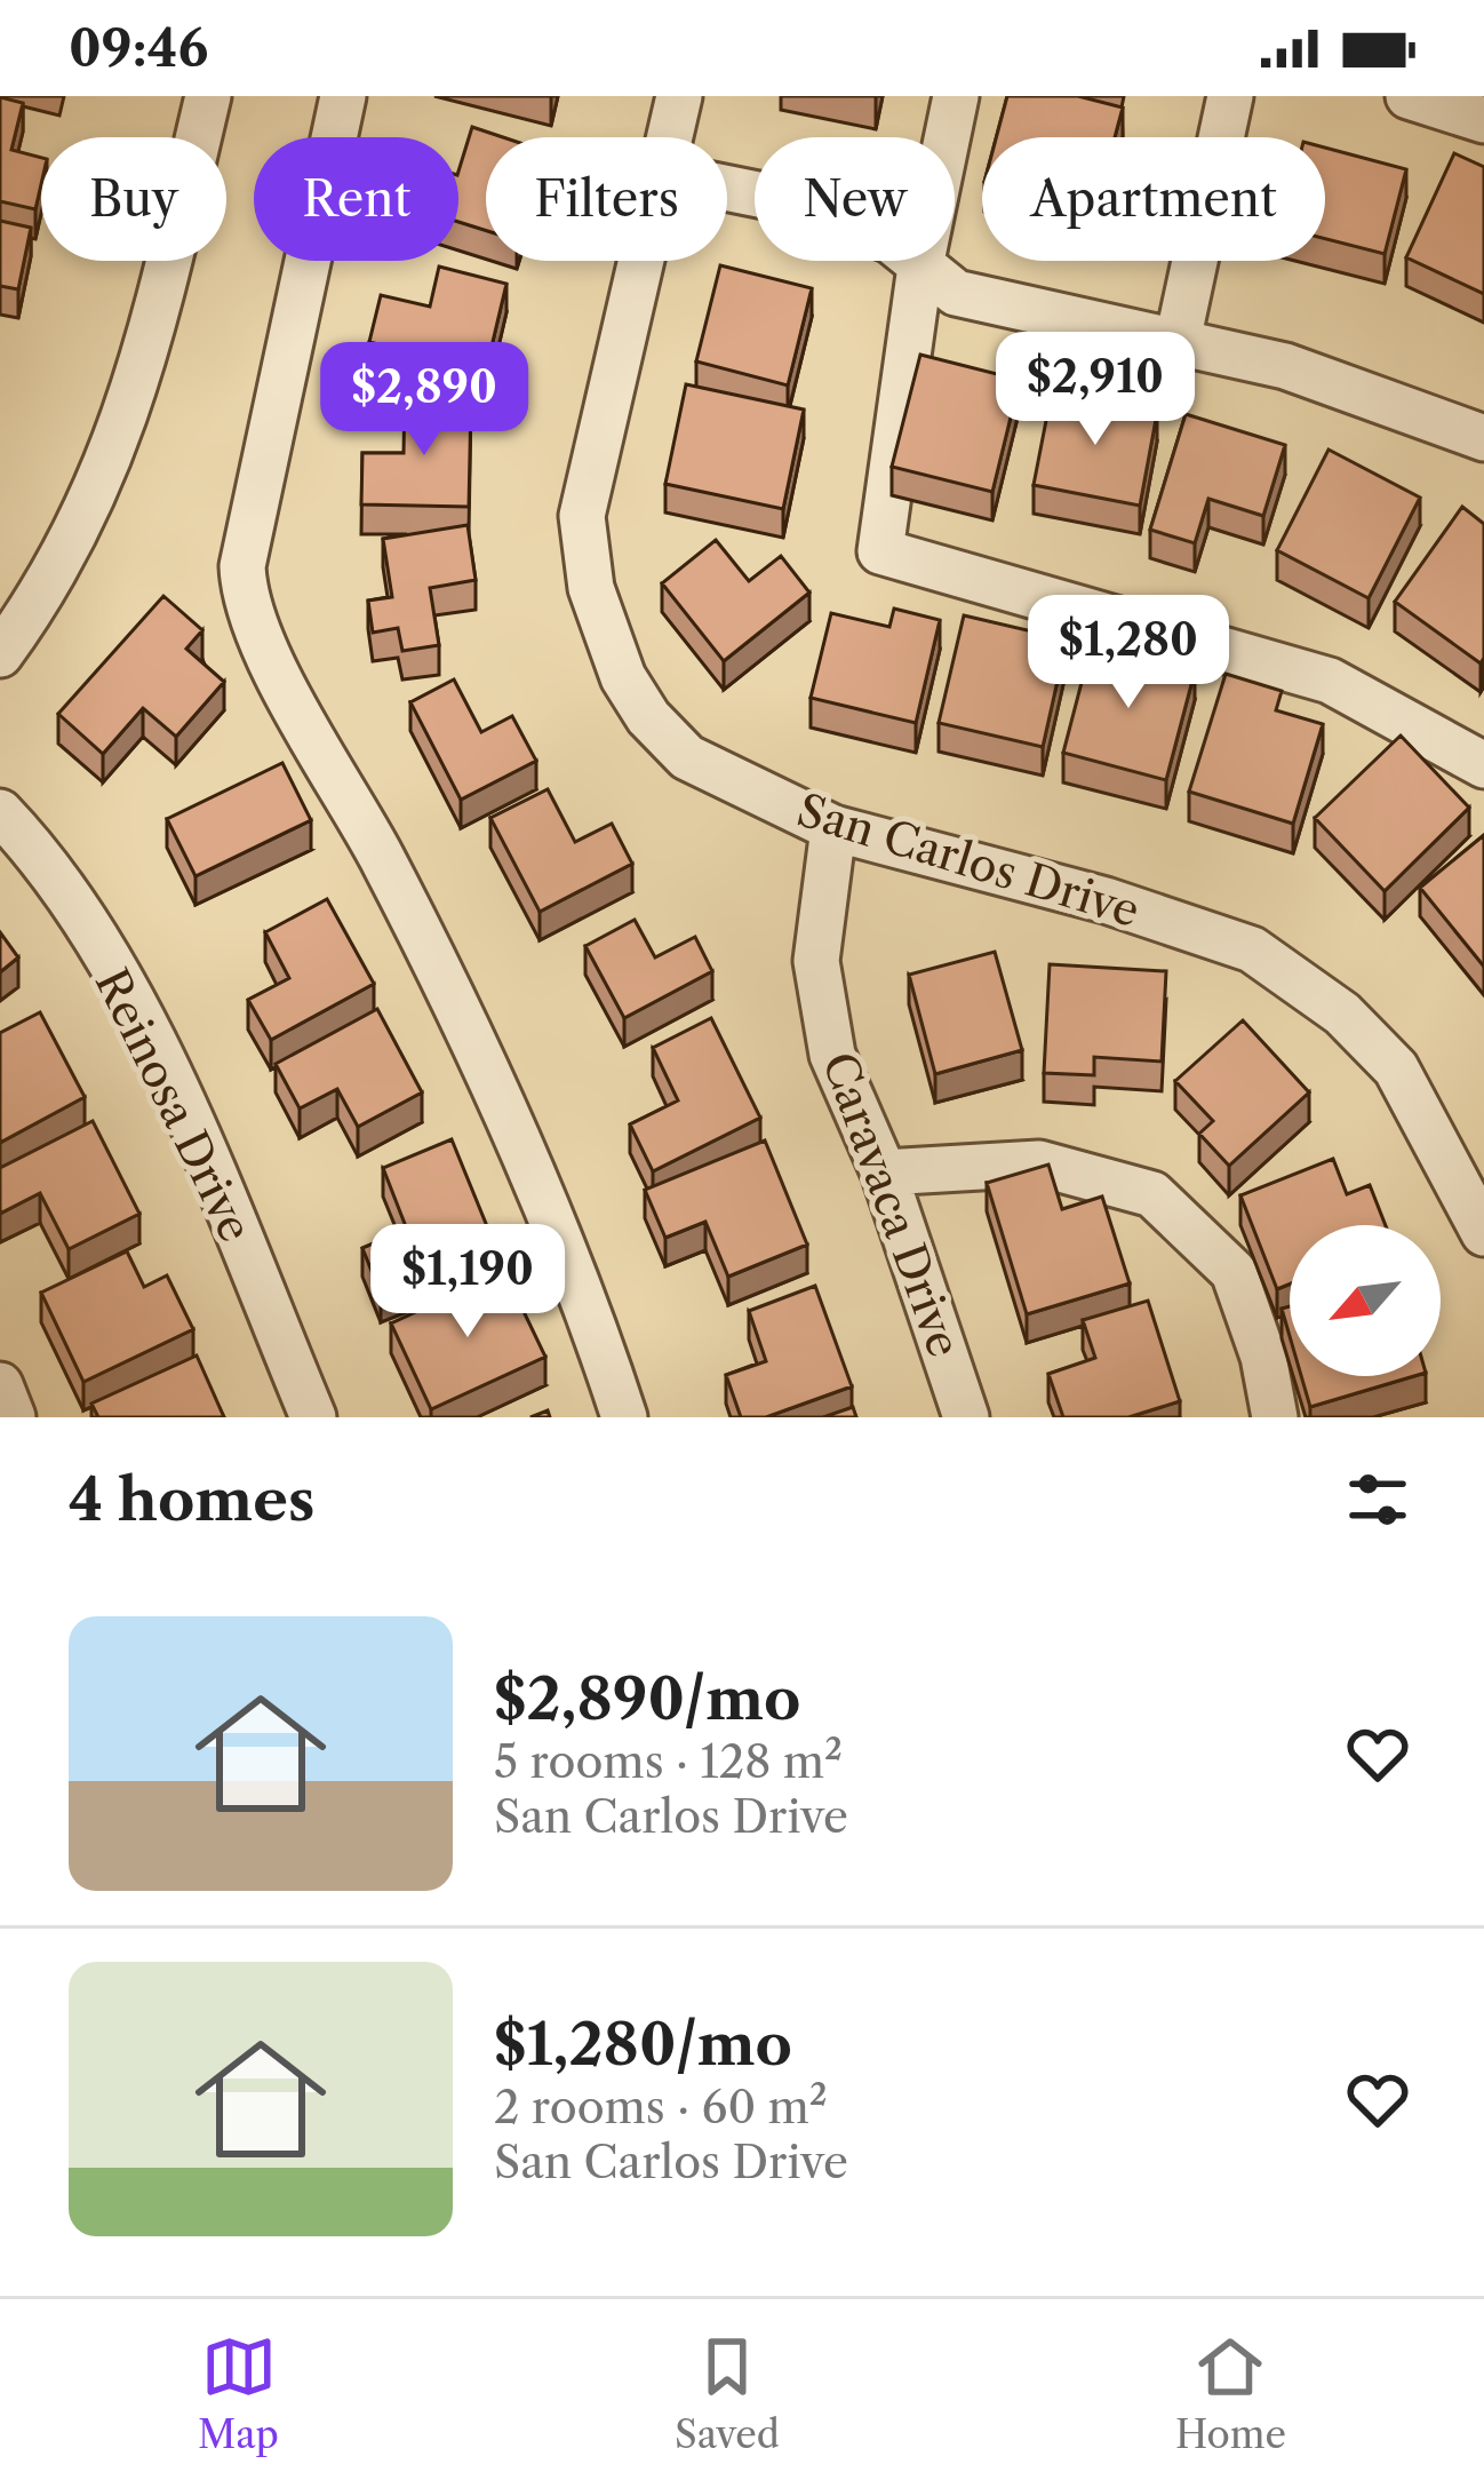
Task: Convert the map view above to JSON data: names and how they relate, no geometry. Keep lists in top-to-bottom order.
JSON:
{
  "streets": {
    "street": ["San Carlos Drive", "Reinosa Drive", "Caravaca Drive"]
  },
  "crossings": [
    ["San Carlos Drive", "Caravaca Drive"]
  ],
  "north": "bottom left",
  "page": {
    "status": "09:46",
    "chip": [
      "Buy",
      "Rent",
      "Filters",
      "New",
      "Apartment"
    ],
    "price": [
      "$2,910",
      "$2,890",
      "$1,280",
      "$1,190"
    ],
    "heading": "4 homes",
    "list": [
      {
        "name": "$2,890/mo",
        "note": "5 rooms · 128 m² · San Carlos Drive"
      },
      {
        "name": "$1,280/mo",
        "note": "2 rooms · 60 m² · San Carlos Drive"
      }
    ],
    "tabs": ["Map", "Saved", "Home"]
  }
}
